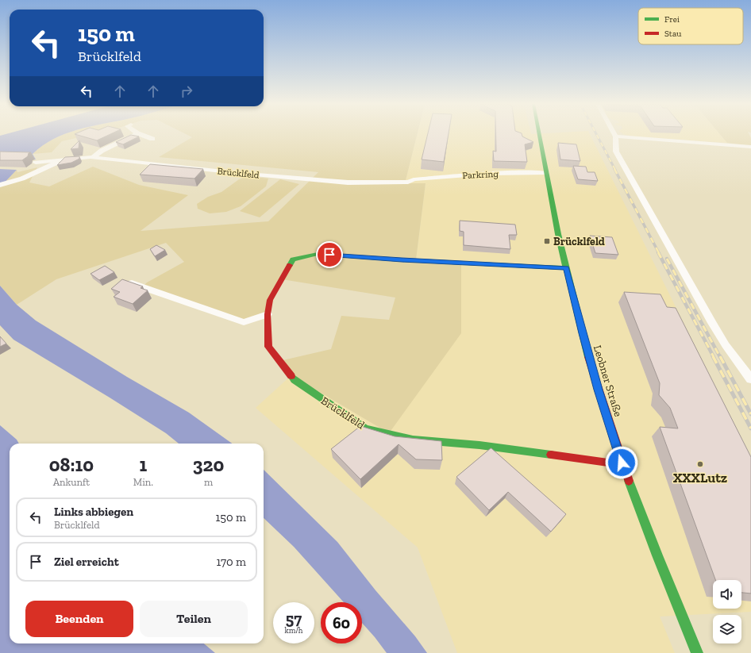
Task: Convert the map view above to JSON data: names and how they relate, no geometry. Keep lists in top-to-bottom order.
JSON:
{
  "streets": {
    "main road": ["Brücklfeld", "Leobner Straße"],
    "street": ["Parkring"]
  },
  "crossings": [
    ["Brücklfeld", "Parkring"],
    ["Brücklfeld", "Leobner Straße"],
    ["Parkring", "Leobner Straße"]
  ],
  "places": {
    "transit": ["Brücklfeld"],
    "other": ["XXXLutz"]
  },
  "legend": ["Frei", "Stau"],
  "page": {
    "turn": ["150 m", "Brücklfeld"],
    "eta": [
      "08:10",
      "Ankunft",
      "1",
      "Min.",
      "320",
      "m"
    ],
    "list": [
      {
        "name": "Links abbiegen",
        "note": "Brücklfeld",
        "value": "150 m"
      },
      {
        "name": "Ziel erreicht",
        "value": "170 m"
      }
    ],
    "buttons": ["Beenden", "Teilen"],
    "speed": "57 km/h",
    "limit": "60"
  }
}
